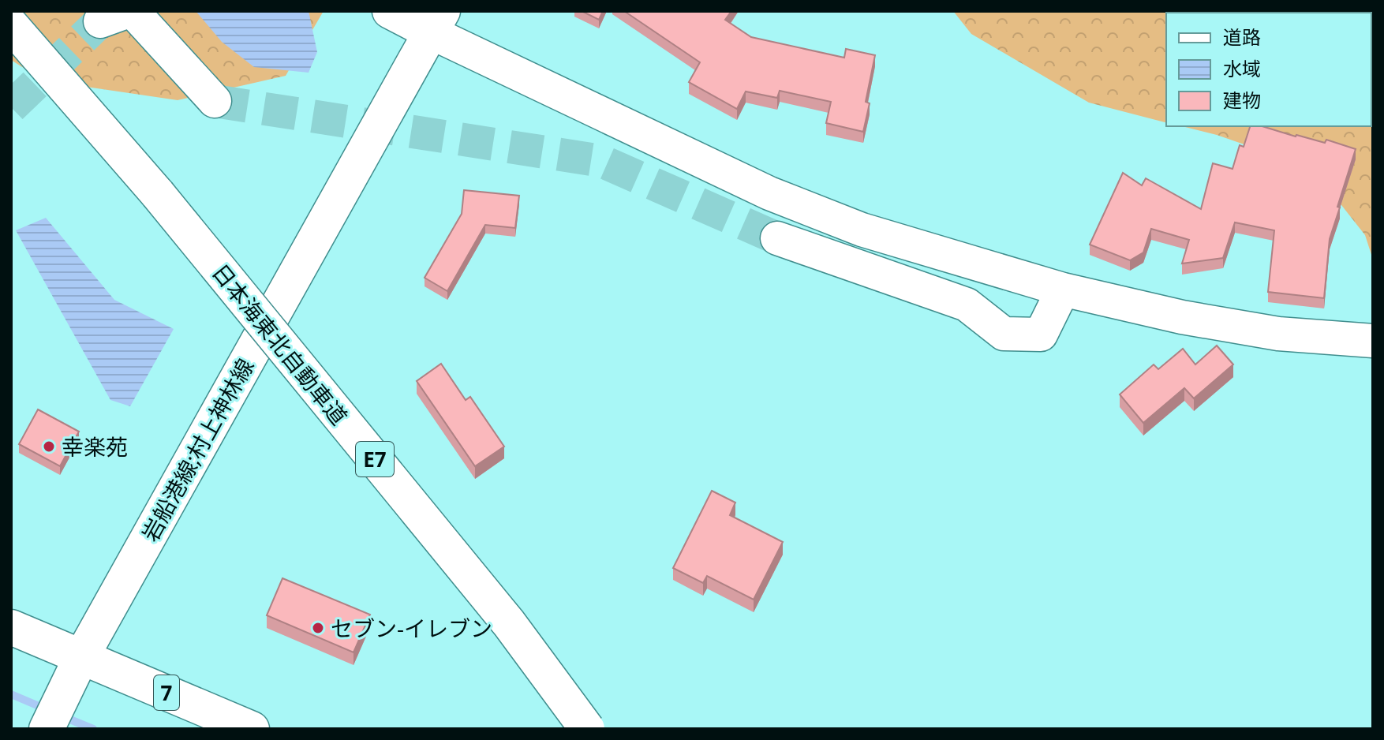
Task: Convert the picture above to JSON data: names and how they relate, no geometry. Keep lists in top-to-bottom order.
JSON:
{
  "streets": {
    "main road": [
      "日本海東北自動車道",
      "岩船港線;村上神林線",
      "E7",
      "7"
    ]
  },
  "crossings": [
    ["岩船港線;村上神林線", "7"]
  ],
  "places": ["幸楽苑", "セブン-イレブン"],
  "legend": ["道路", "水域", "建物"]
}
